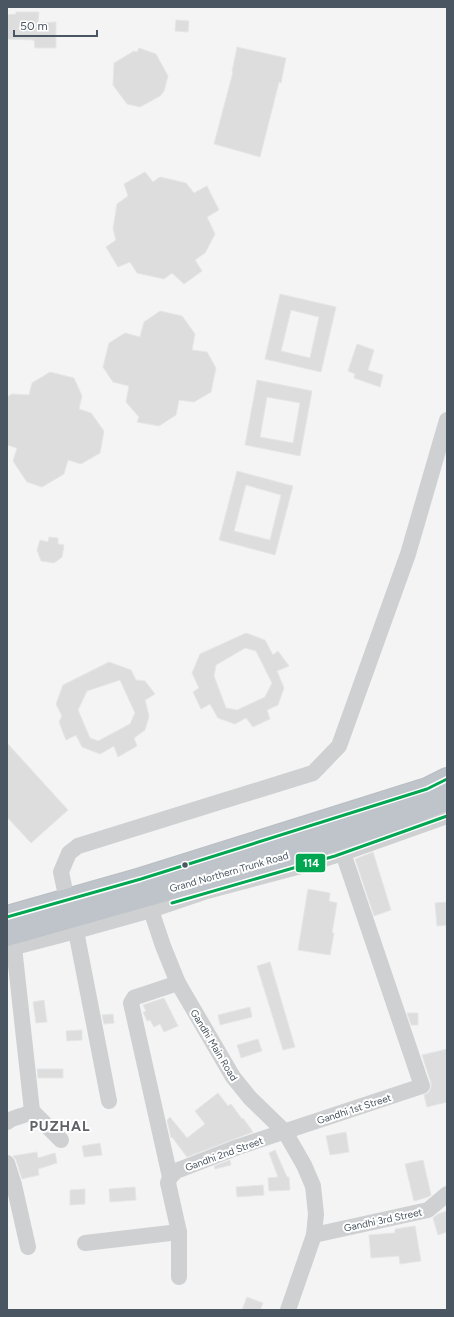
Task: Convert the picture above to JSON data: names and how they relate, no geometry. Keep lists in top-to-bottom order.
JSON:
{
  "streets": {
    "highway": ["Grand Northern Trunk Road"],
    "street": [
      "Gandhi Main Road",
      "Gandhi 1st Street",
      "Gandhi 2nd Street",
      "Gandhi 3rd Street"
    ]
  },
  "crossings": [
    ["Grand Northern Trunk Road", "Gandhi Main Road"],
    ["Gandhi Main Road", "Gandhi 1st Street"],
    ["Gandhi Main Road", "Gandhi 2nd Street"],
    ["Gandhi Main Road", "Gandhi 3rd Street"],
    ["Gandhi 1st Street", "Gandhi 2nd Street"]
  ],
  "districts": ["PUZHAL"],
  "lines": ["transit line 114"],
  "scale_bar": "50 m"
}
